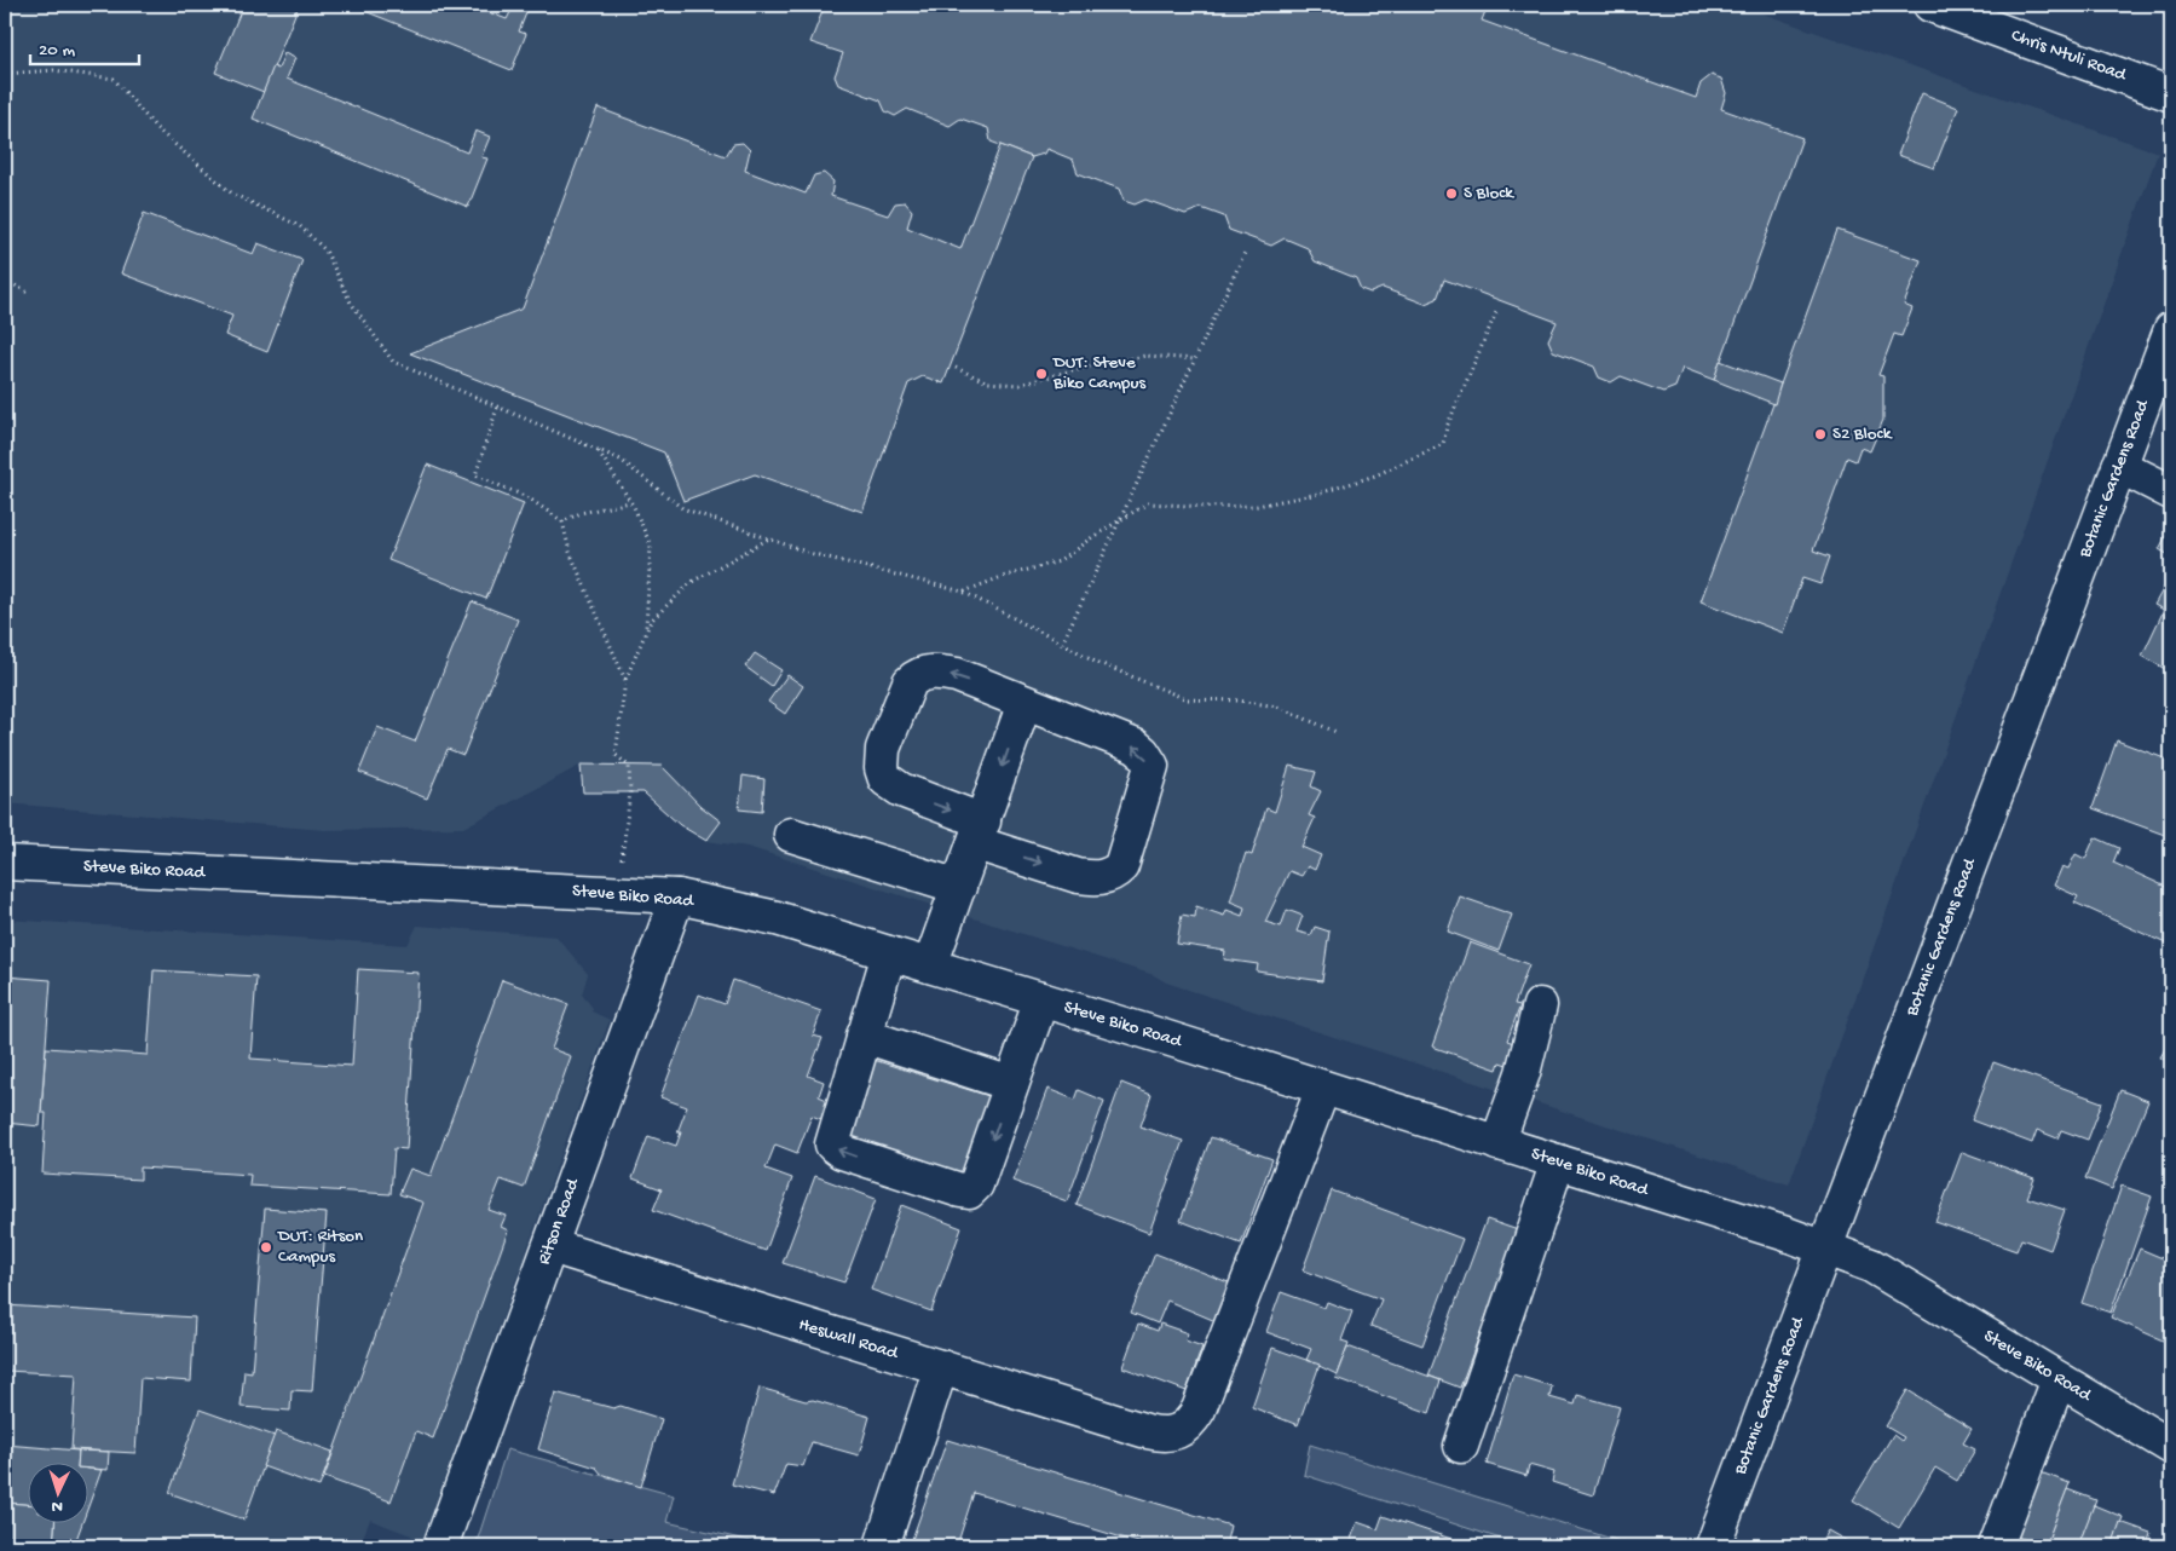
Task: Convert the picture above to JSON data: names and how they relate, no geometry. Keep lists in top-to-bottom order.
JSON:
{
  "streets": {
    "street": [
      "Chris Ntuli Road",
      "Botanic Gardens Road",
      "Steve Biko Road",
      "Ritson Road",
      "Heswall Road"
    ]
  },
  "crossings": [
    ["Botanic Gardens Road", "Steve Biko Road"],
    ["Steve Biko Road", "Ritson Road"],
    ["Steve Biko Road", "Heswall Road"],
    ["Ritson Road", "Heswall Road"]
  ],
  "places": [
    "S Block",
    "DUT: Steve Biko Campus",
    "S2 Block",
    "DUT: Ritson Campus"
  ],
  "scale_bar": "20 m",
  "north": "bottom"
}
